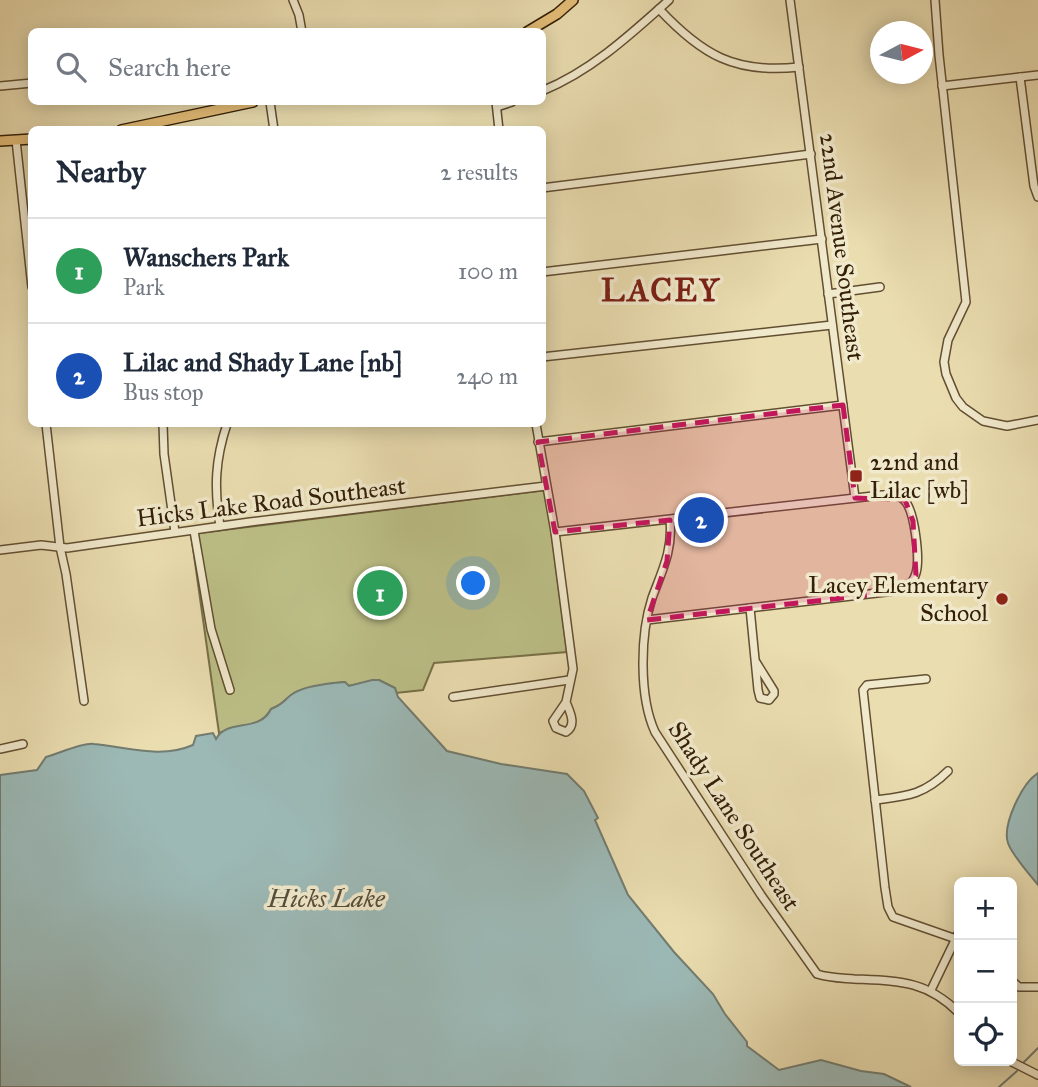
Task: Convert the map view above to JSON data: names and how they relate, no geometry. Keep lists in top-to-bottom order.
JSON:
{
  "streets": {
    "street": ["22nd Avenue Southeast", "Hicks Lake Road Southeast", "Shady Lane Southeast"]
  },
  "districts": ["LACEY"],
  "water": ["Hicks Lake"],
  "places": {
    "transit": ["22nd and Lilac [wb]"],
    "other": ["Lacey Elementary School"]
  },
  "north": "right",
  "page": {
    "search": "Search here",
    "heading": ["Nearby", "2 results"],
    "list": [
      {
        "mark": "1",
        "name": "Wanschers Park",
        "note": "Park",
        "value": "100 m"
      },
      {
        "mark": "2",
        "name": "Lilac and Shady Lane [nb]",
        "note": "Bus stop",
        "value": "240 m"
      }
    ],
    "pins": ["2", "1"],
    "map_buttons": ["+", "−"]
  }
}
